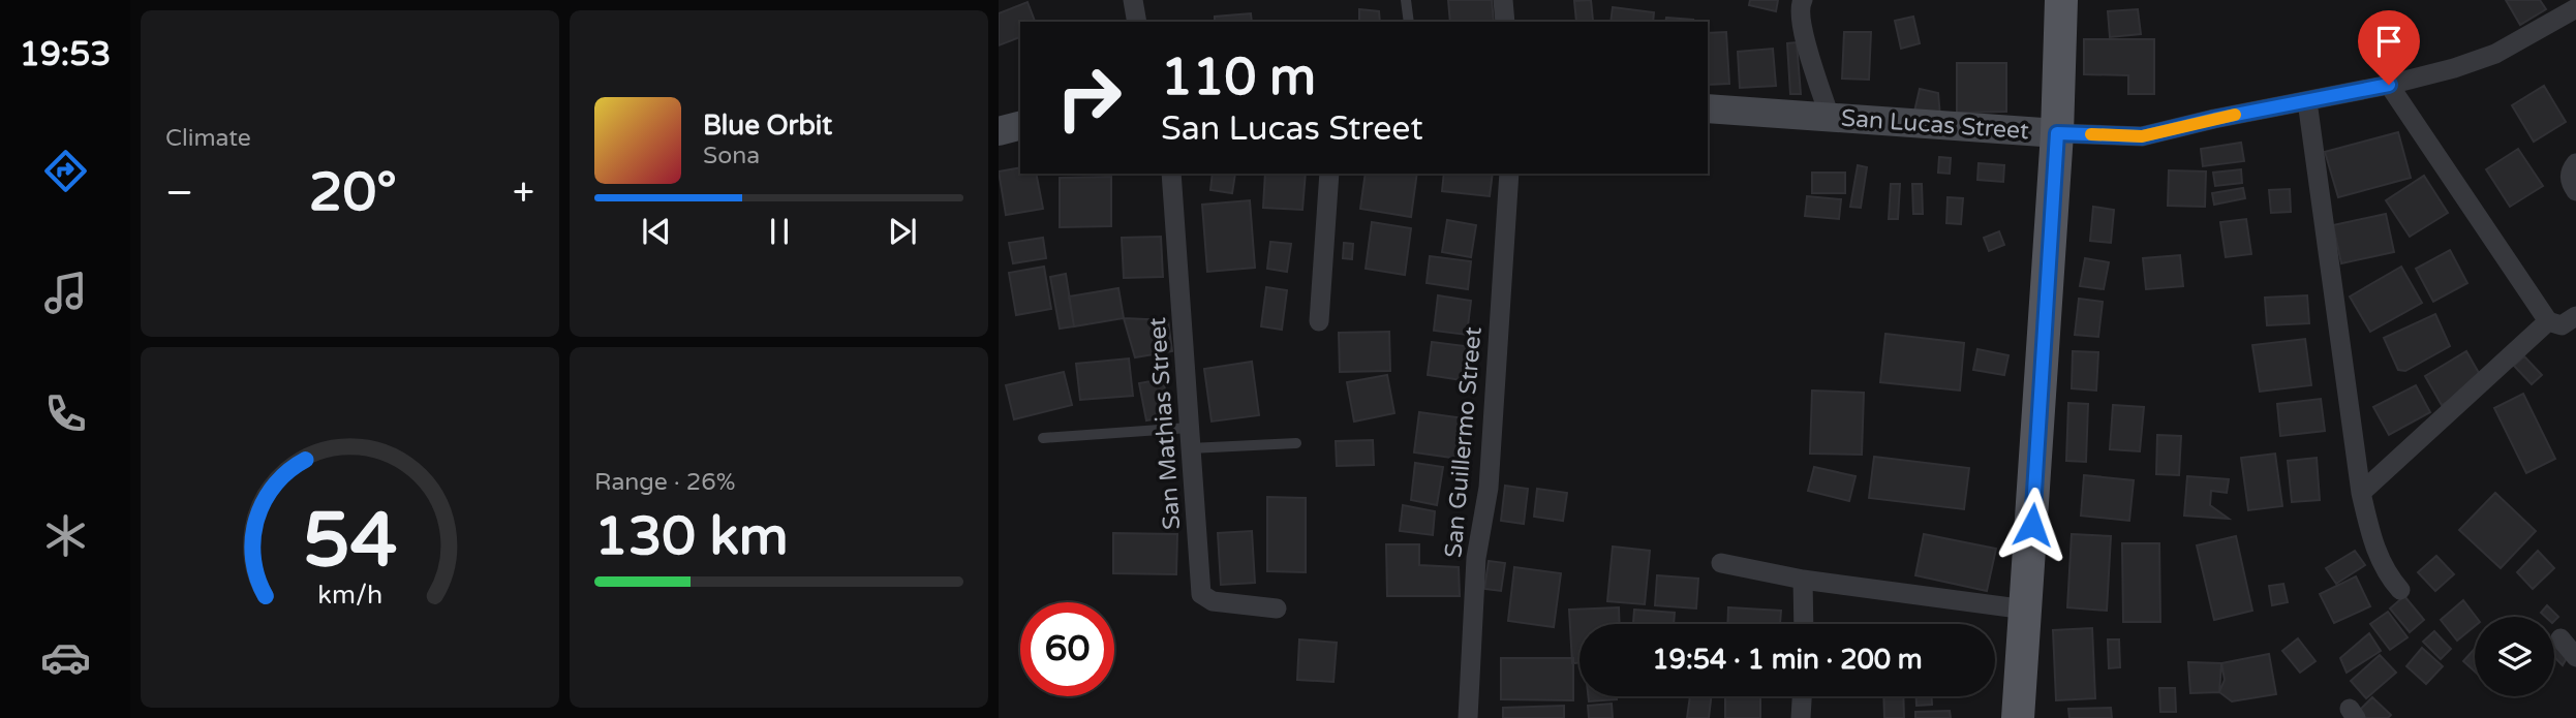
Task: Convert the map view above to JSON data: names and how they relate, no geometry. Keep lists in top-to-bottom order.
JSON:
{
  "streets": {
    "street": ["San Lucas Street", "San Mathias Street", "San Guillermo Street"]
  },
  "page": {
    "tabs": "19:53",
    "tile": [
      "Climate",
      ["Range · 26%", "130 km"]
    ],
    "turn": ["110 m", "San Lucas Street"],
    "song": ["Blue Orbit", "Sona"],
    "heat": ["−", "20°", "+"],
    "limit": "60",
    "trip": "19:54 · 1 min · 200 m",
    "gauge": ["54", "km/h"]
  }
}
